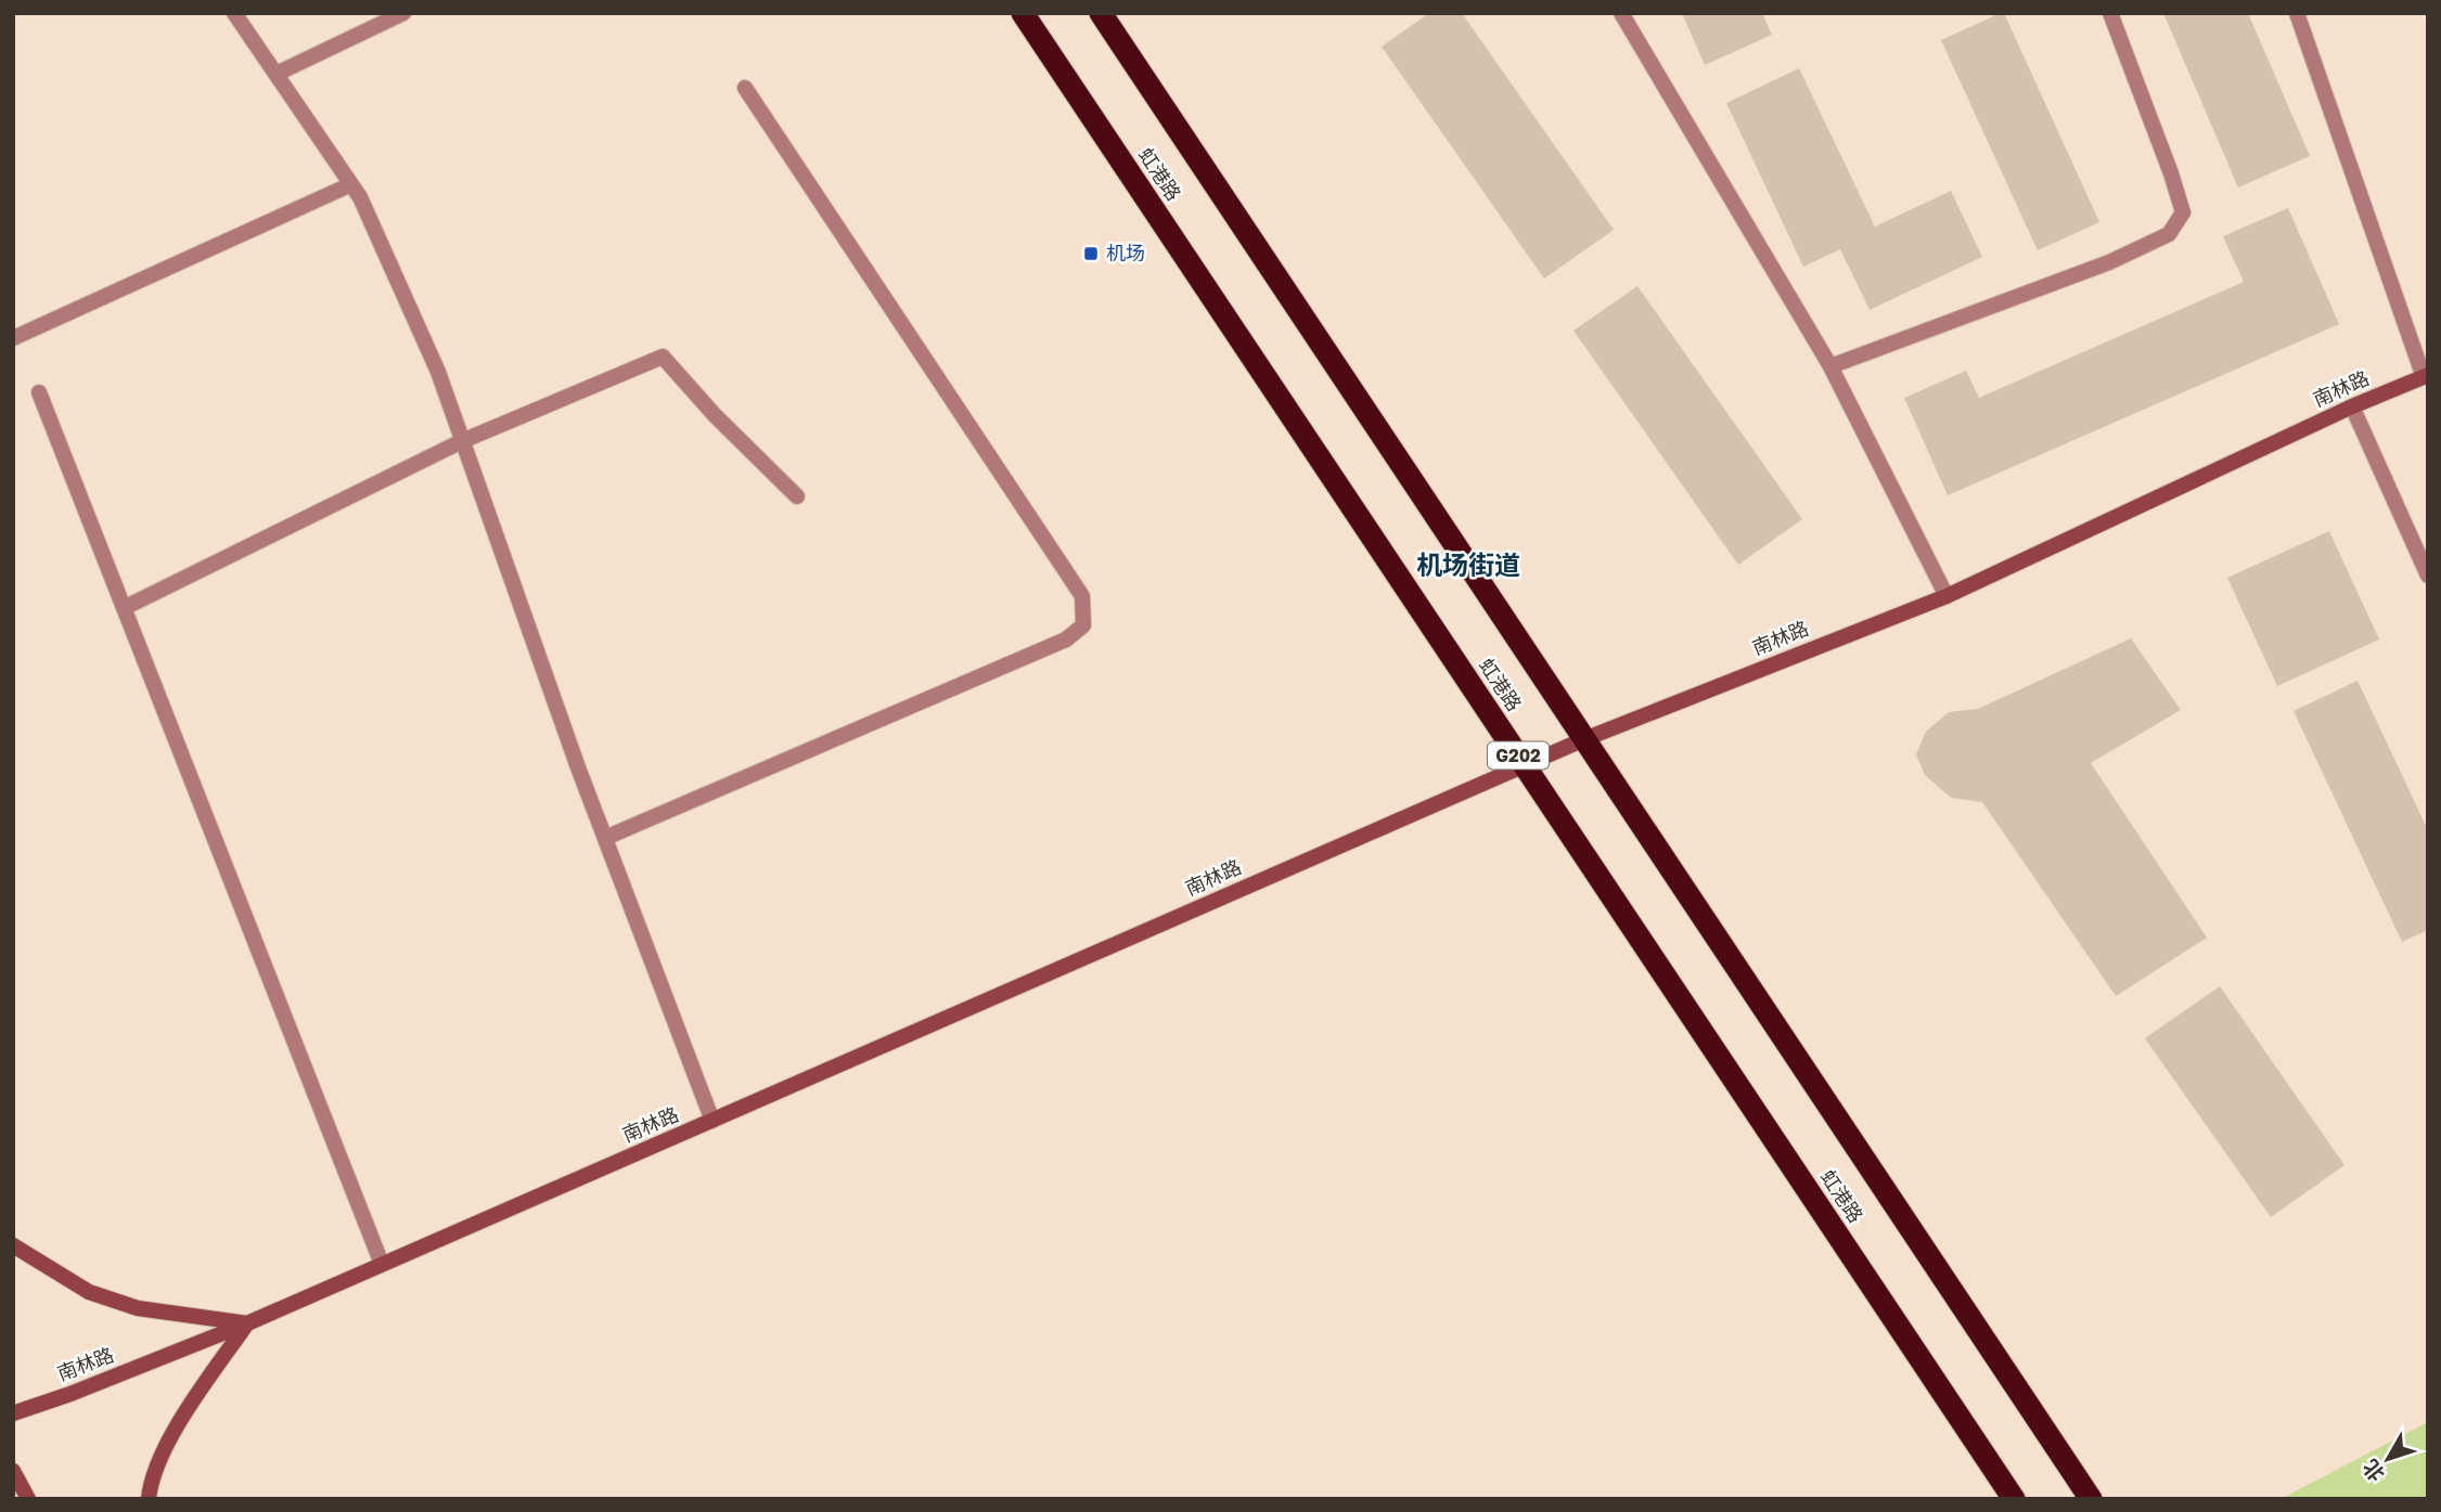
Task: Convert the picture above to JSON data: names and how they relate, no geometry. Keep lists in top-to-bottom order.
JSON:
{
  "streets": {
    "highway": ["虹港路", "G202"],
    "street": ["南林路"]
  },
  "crossings": [
    ["虹港路", "南林路"]
  ],
  "districts": ["机场街道"],
  "places": {
    "transit": ["机场"]
  },
  "north": "bottom left"
}
